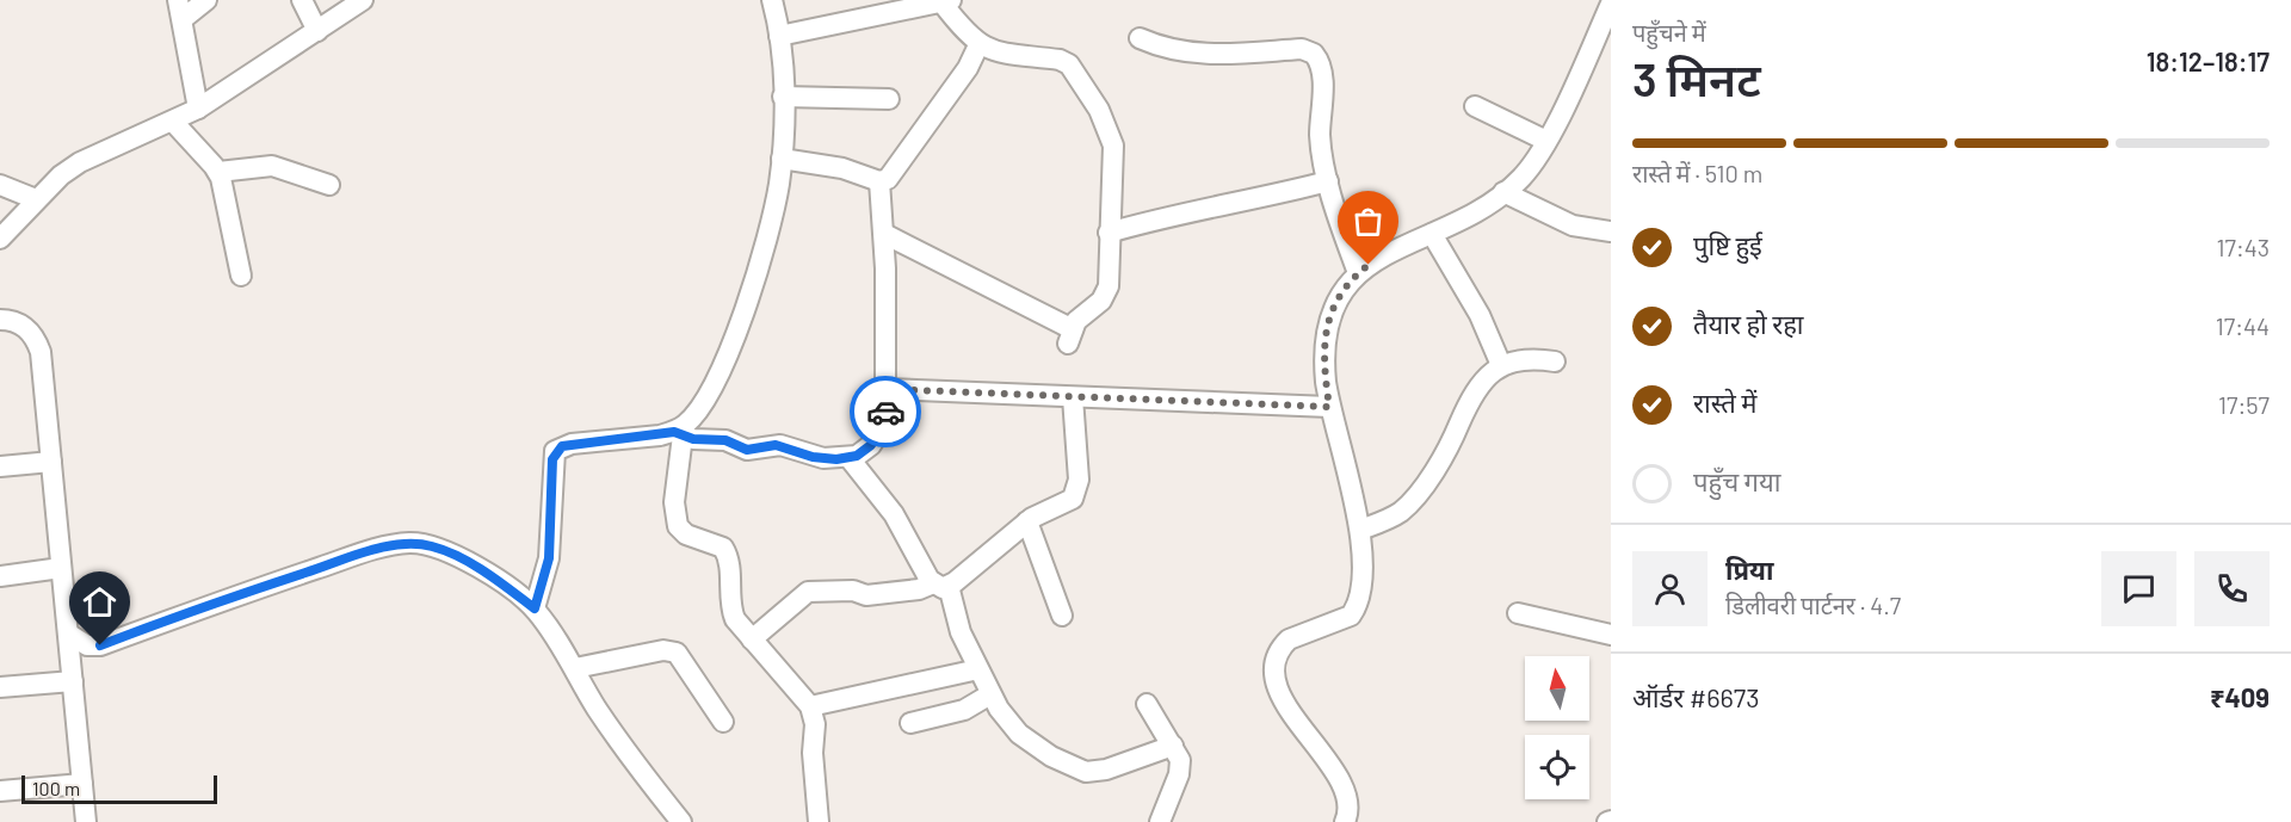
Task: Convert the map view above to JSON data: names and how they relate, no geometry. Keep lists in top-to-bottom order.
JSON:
{
  "scale_bar": "100 m",
  "north": "top",
  "page": {
    "heading": ["3 मिनट", "पहुँचने में", "18:12–18:17"],
    "panel": [
      "प्रिया",
      "डिलीवरी पार्टनर · 4.7",
      "ऑर्डर #6673",
      "₹409"
    ],
    "bar": "रास्ते में · 510 m",
    "list": [
      ["पुष्टि हुई", "17:43"],
      ["तैयार हो रहा", "17:44"],
      ["रास्ते में", "17:57"],
      "पहुँच गया"
    ],
    "scale": "100 m"
  }
}
